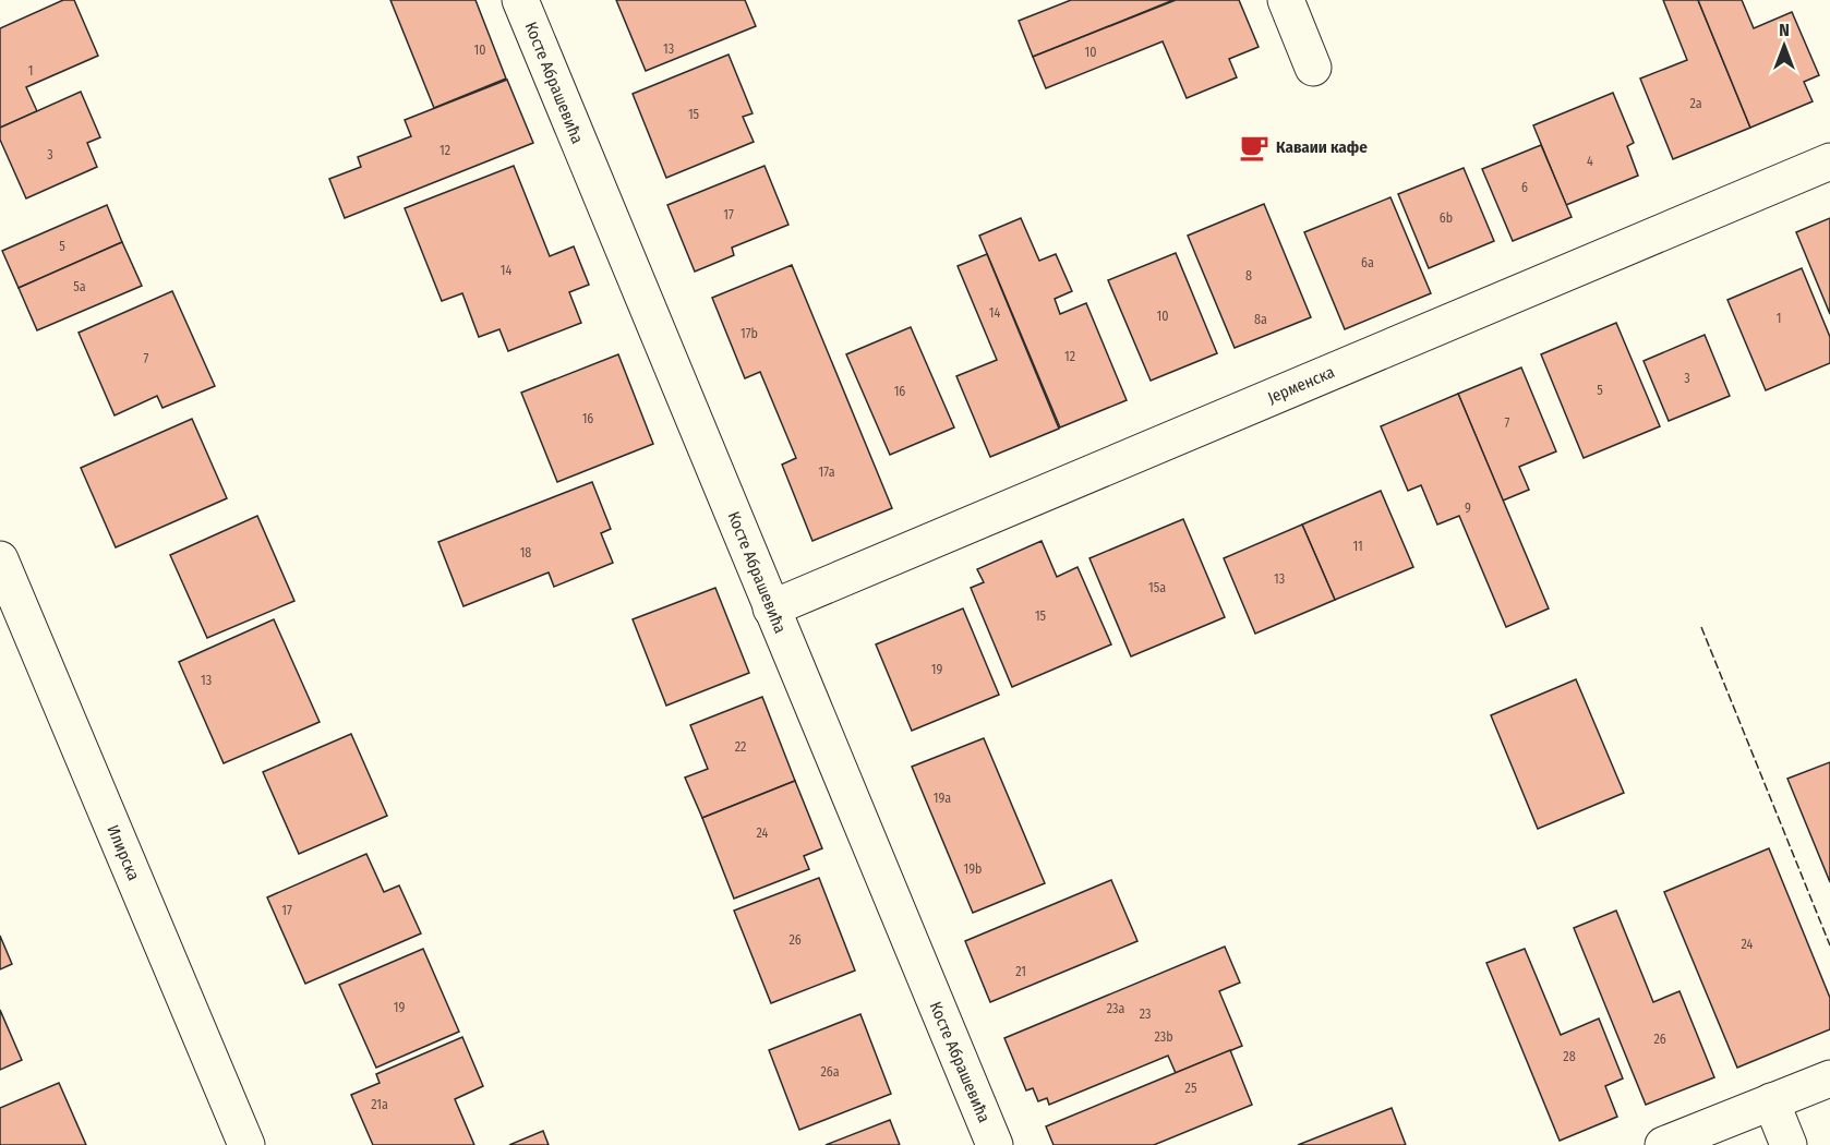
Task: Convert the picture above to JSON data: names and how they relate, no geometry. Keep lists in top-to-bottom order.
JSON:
{
  "streets": {
    "street": ["Косте Абрашевића", "Јерменска", "Илирска"]
  },
  "crossings": [
    ["Косте Абрашевића", "Јерменска"]
  ],
  "places": {
    "cafe": ["Каваии кафе"]
  },
  "house_numbers": [
    "13",
    "10",
    "10",
    "1",
    "2a",
    "15",
    "12",
    "3",
    "4",
    "6",
    "17",
    "6b",
    "5",
    "6a",
    "14",
    "8",
    "5a",
    "14",
    "10",
    "1",
    "8a",
    "17b",
    "12",
    "7",
    "3",
    "5",
    "16",
    "16",
    "7",
    "17a",
    "9",
    "11",
    "18",
    "13",
    "15a",
    "15",
    "19",
    "13",
    "22",
    "19a",
    "24",
    "19b",
    "17",
    "26",
    "24",
    "21",
    "19",
    "23a",
    "23",
    "23b",
    "26",
    "28",
    "26a",
    "25",
    "21a"
  ],
  "north": "top"
}
